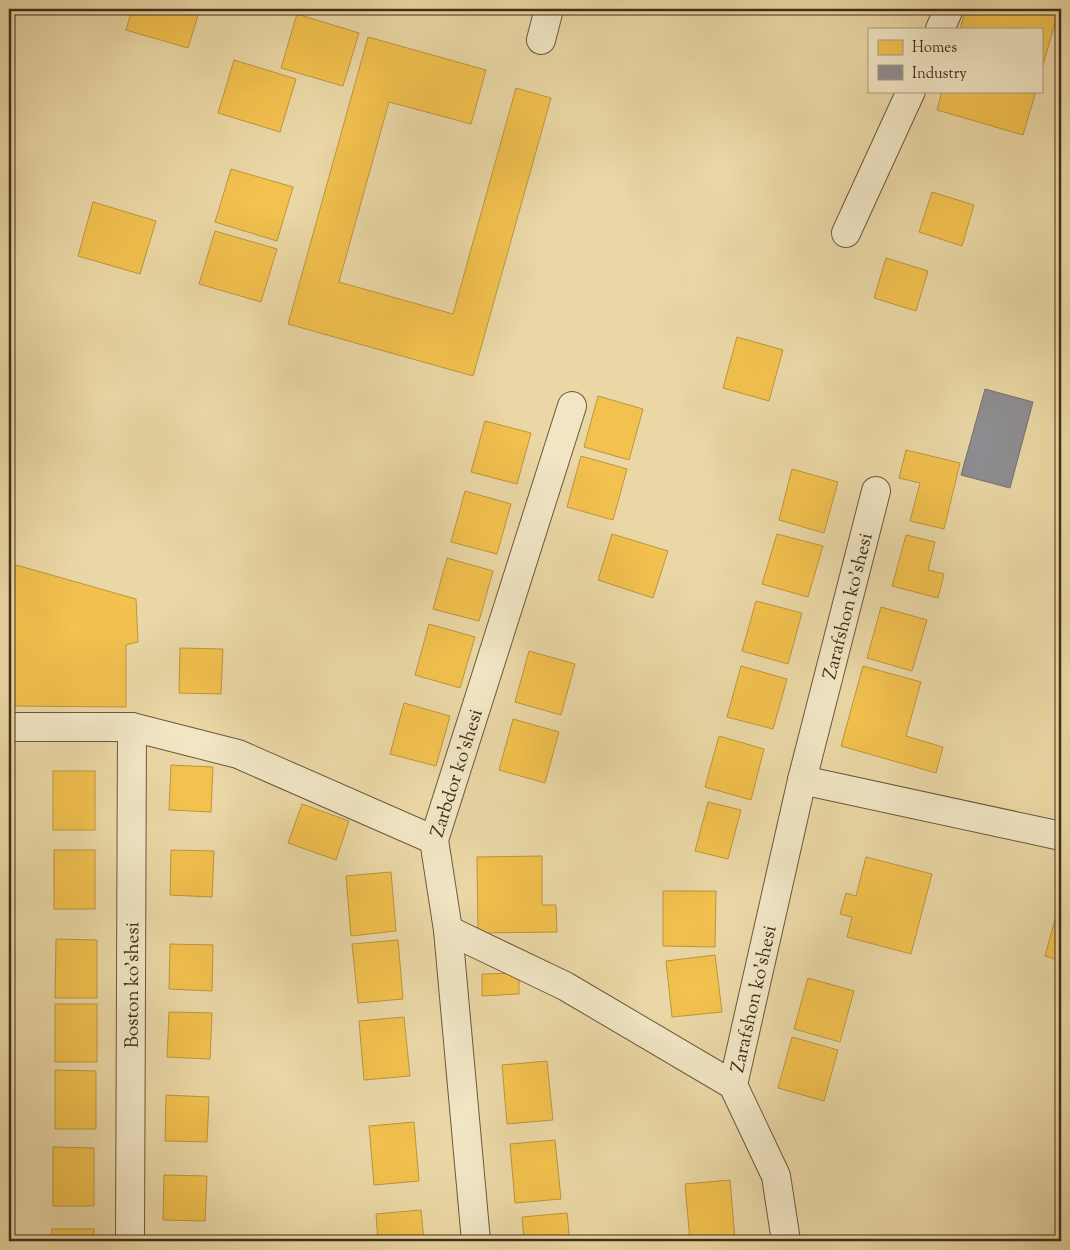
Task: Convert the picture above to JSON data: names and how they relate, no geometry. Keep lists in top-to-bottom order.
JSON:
{
  "streets": {
    "street": ["Zarafshon ko'shesi", "Zarbdor ko'shesi", "Boston ko'shesi"]
  },
  "legend": ["Homes", "Industry"]
}
